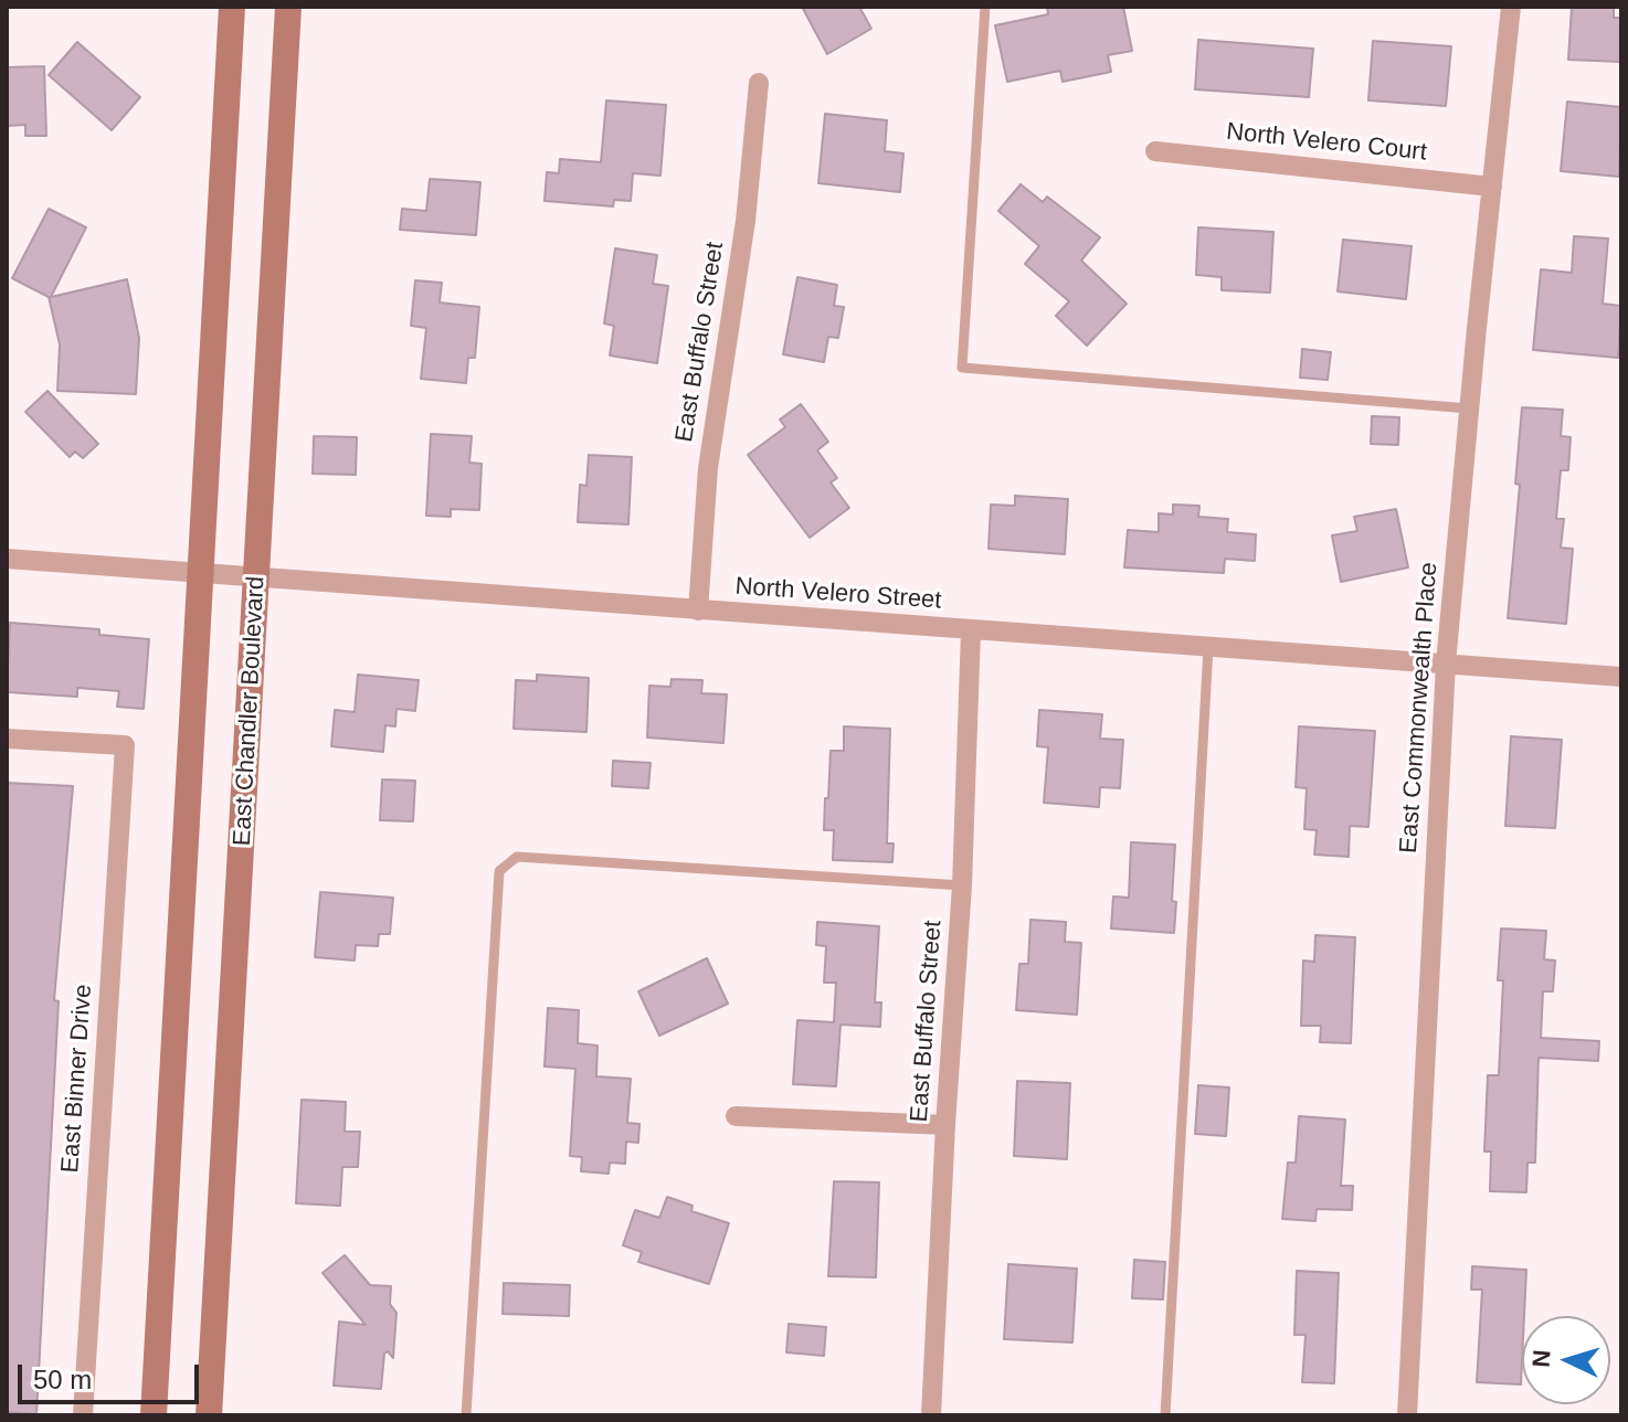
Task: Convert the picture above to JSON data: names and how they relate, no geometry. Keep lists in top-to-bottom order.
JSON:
{
  "streets": {
    "main road": ["East Chandler Boulevard"],
    "street": [
      "North Velero Court",
      "East Buffalo Street",
      "North Velero Street",
      "East Commonwealth Place",
      "East Binner Drive"
    ]
  },
  "crossings": [
    ["North Velero Court", "East Commonwealth Place"],
    ["East Buffalo Street", "North Velero Street"],
    ["North Velero Street", "East Commonwealth Place"],
    ["North Velero Street", "East Chandler Boulevard"]
  ],
  "scale_bar": "50 m",
  "north": "left"
}
